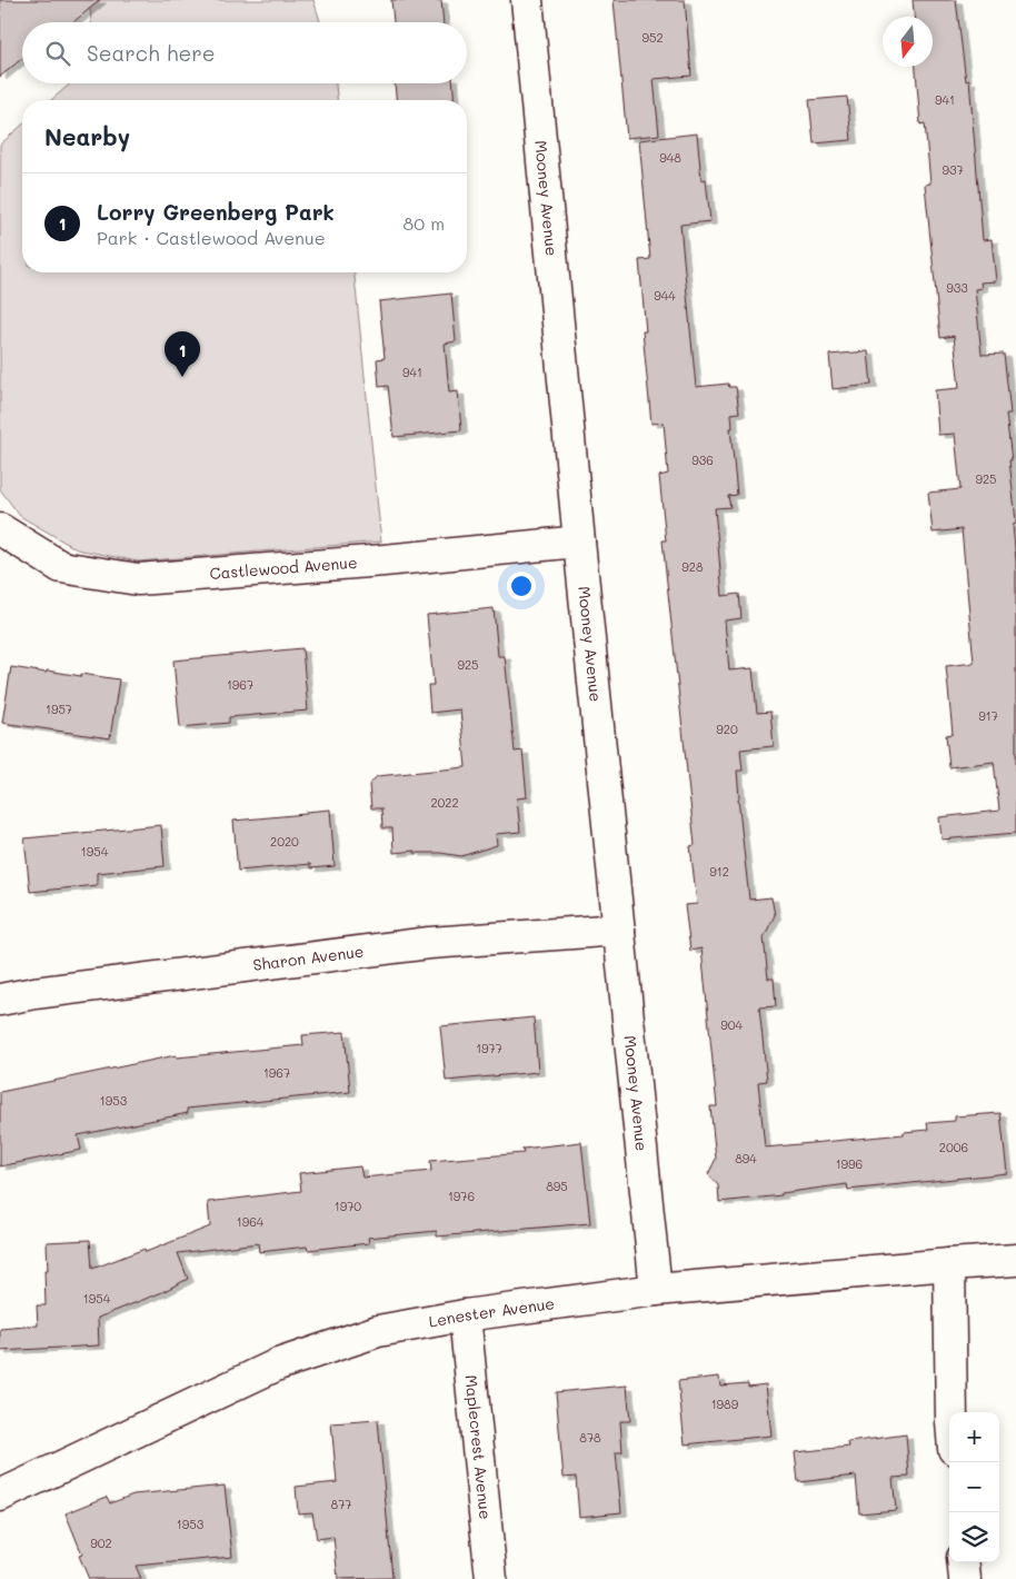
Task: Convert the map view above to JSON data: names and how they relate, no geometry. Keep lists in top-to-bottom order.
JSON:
{
  "streets": {
    "street": [
      "Mooney Avenue",
      "Castlewood Avenue",
      "Sharon Avenue",
      "Lenester Avenue",
      "Maplecrest Avenue"
    ]
  },
  "crossings": [
    ["Mooney Avenue", "Castlewood Avenue"],
    ["Mooney Avenue", "Sharon Avenue"],
    ["Mooney Avenue", "Lenester Avenue"],
    ["Lenester Avenue", "Maplecrest Avenue"]
  ],
  "house_numbers": [
    "952",
    "941",
    "948",
    "937",
    "933",
    "944",
    "941",
    "936",
    "925",
    "928",
    "925",
    "1967",
    "1957",
    "917",
    "920",
    "2022",
    "2020",
    "1954",
    "912",
    "904",
    "1977",
    "1967",
    "1953",
    "2006",
    "894",
    "1996",
    "895",
    "1976",
    "1970",
    "1964",
    "1954",
    "1989",
    "878",
    "877",
    "1953",
    "902"
  ],
  "north": "bottom",
  "page": {
    "search": "Search here",
    "heading": "Nearby",
    "list": [
      {
        "mark": "1",
        "name": "Lorry Greenberg Park",
        "note": "Park · Castlewood Avenue",
        "value": "80 m"
      }
    ],
    "pins": "1",
    "map_buttons": ["+", "−"]
  }
}
